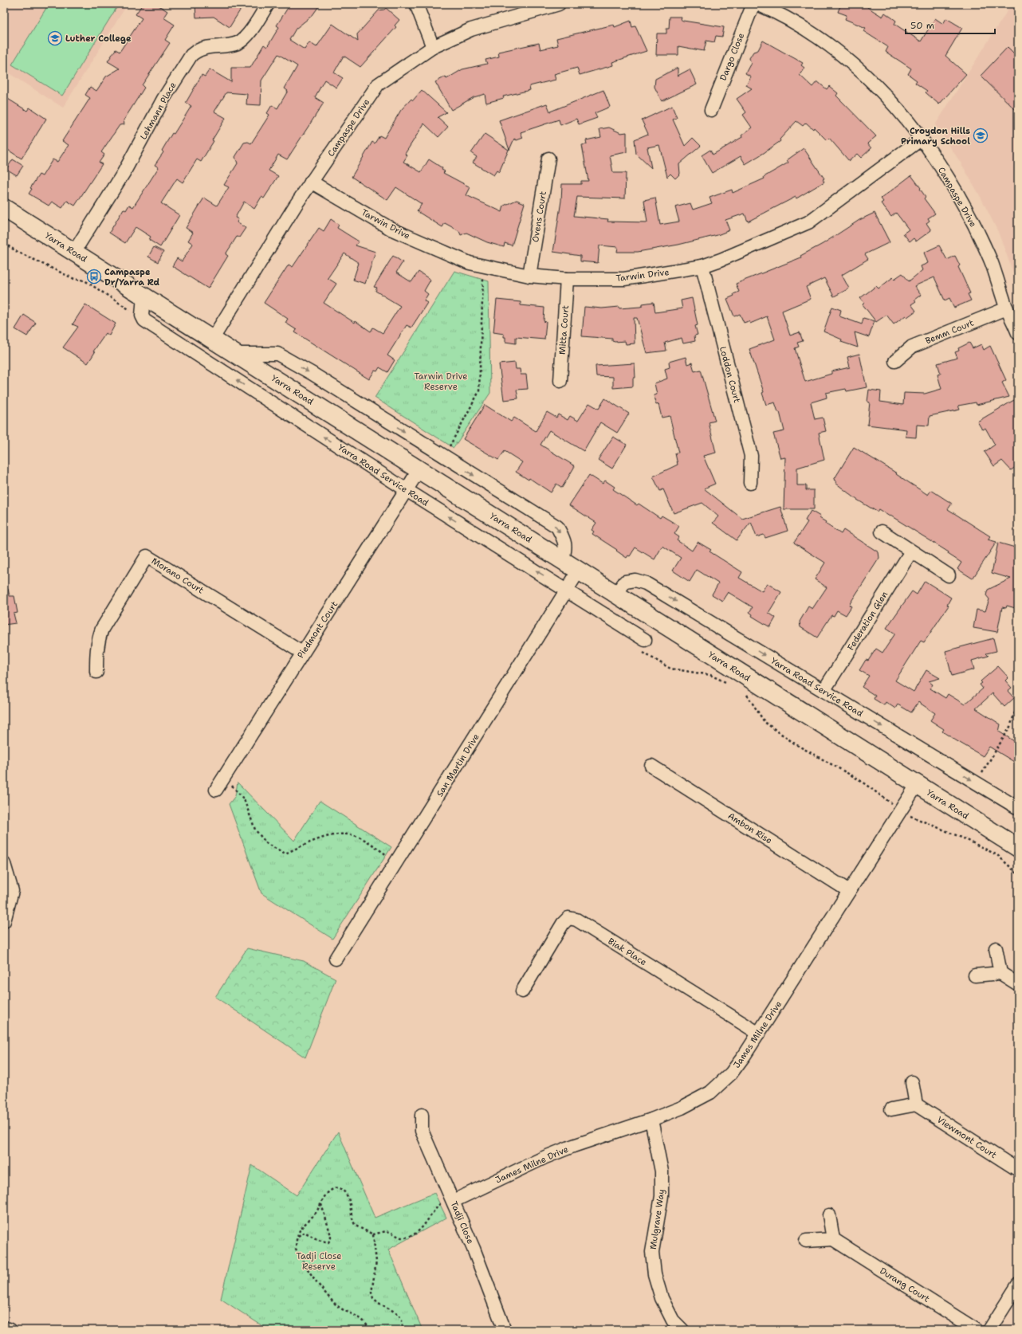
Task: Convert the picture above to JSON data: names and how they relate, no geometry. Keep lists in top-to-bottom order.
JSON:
{
  "streets": {
    "main road": ["Yarra Road"],
    "street": [
      "Dargo Close",
      "Lehmann Place",
      "Campaspe Drive",
      "Ovens Court",
      "Tarwin Drive",
      "Mitta Court",
      "Bemm Court",
      "Loddon Court",
      "Yarra Road Service Road",
      "Morano Court",
      "Federation Glen",
      "Piedmont Court",
      "San Martin Drive",
      "Ambon Rise",
      "Biak Place",
      "James Milne Drive",
      "Viewmont Court",
      "Mulgrave Way",
      "Tadji Close",
      "Durang Court"
    ]
  },
  "crossings": [
    ["Lehmann Place", "Yarra Road"],
    ["Campaspe Drive", "Tarwin Drive"],
    ["Campaspe Drive", "Yarra Road"],
    ["Campaspe Drive", "Bemm Court"],
    ["Ovens Court", "Tarwin Drive"],
    ["Tarwin Drive", "Mitta Court"],
    ["Tarwin Drive", "Loddon Court"],
    ["Yarra Road", "Yarra Road Service Road"],
    ["Yarra Road", "Piedmont Court"],
    ["Yarra Road", "San Martin Drive"],
    ["Yarra Road", "James Milne Drive"],
    ["Yarra Road Service Road", "Federation Glen"],
    ["Yarra Road Service Road", "Piedmont Court"],
    ["Yarra Road Service Road", "San Martin Drive"],
    ["Morano Court", "Piedmont Court"],
    ["Ambon Rise", "James Milne Drive"],
    ["Biak Place", "James Milne Drive"],
    ["James Milne Drive", "Mulgrave Way"],
    ["James Milne Drive", "Tadji Close"]
  ],
  "parks": ["Tarwin Drive Reserve", "Tadji Close Reserve"],
  "places": {
    "school or university": ["Luther College", "Croydon Hills Primary School"],
    "bus stop": ["Campaspe Dr/Yarra Rd"]
  },
  "scale_bar": "50 m"
}
